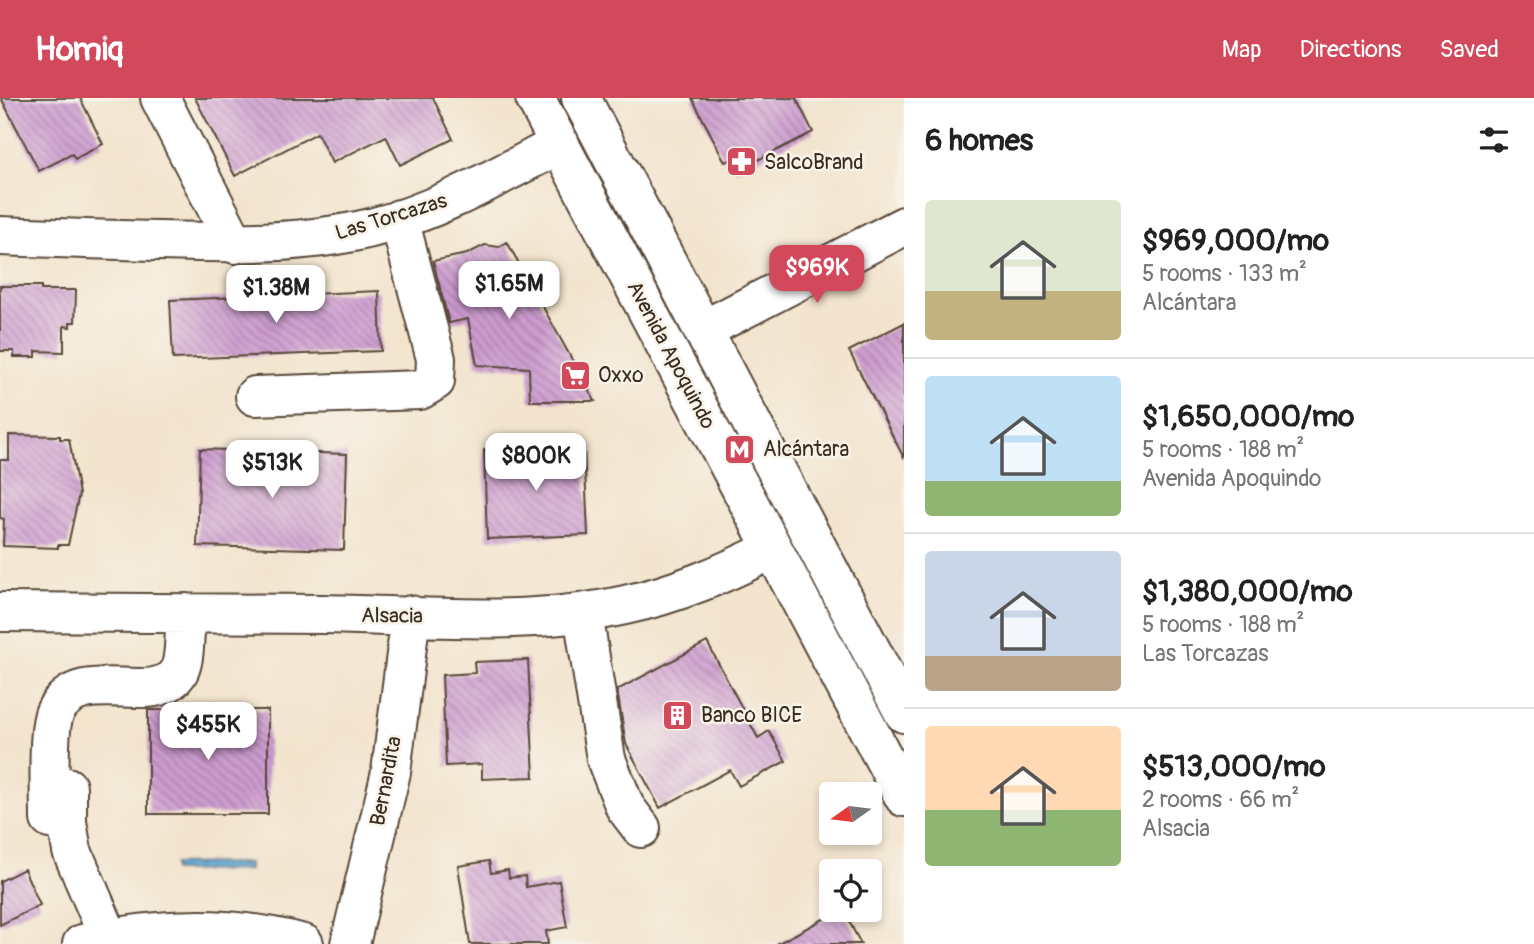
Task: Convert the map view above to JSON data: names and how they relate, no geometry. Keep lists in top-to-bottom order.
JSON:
{
  "streets": {
    "street": [
      "Las Torcazas",
      "Avenida Apoquindo",
      "Alsacia",
      "Bernardita"
    ]
  },
  "crossings": [
    ["Las Torcazas", "Avenida Apoquindo"],
    ["Avenida Apoquindo", "Alsacia"],
    ["Alsacia", "Bernardita"]
  ],
  "places": {
    "pharmacy": ["SalcoBrand"],
    "supermarket": ["Oxxo"],
    "metro station": ["Alcántara"],
    "building": ["Banco BICE"]
  },
  "north": "left",
  "page": {
    "header": "Homiq",
    "nav": ["Map", "Directions", "Saved"],
    "heading": "6 homes",
    "list": [
      {
        "name": "$969,000/mo",
        "note": "5 rooms · 133 m² · Alcántara"
      },
      {
        "name": "$1,650,000/mo",
        "note": "5 rooms · 188 m² · Avenida Apoquindo"
      },
      {
        "name": "$1,380,000/mo",
        "note": "5 rooms · 188 m² · Las Torcazas"
      },
      {
        "name": "$513,000/mo",
        "note": "2 rooms · 66 m² · Alsacia"
      }
    ],
    "price": [
      "$969K",
      "$1.65M",
      "$1.38M",
      "$800K",
      "$513K",
      "$455K"
    ]
  }
}
